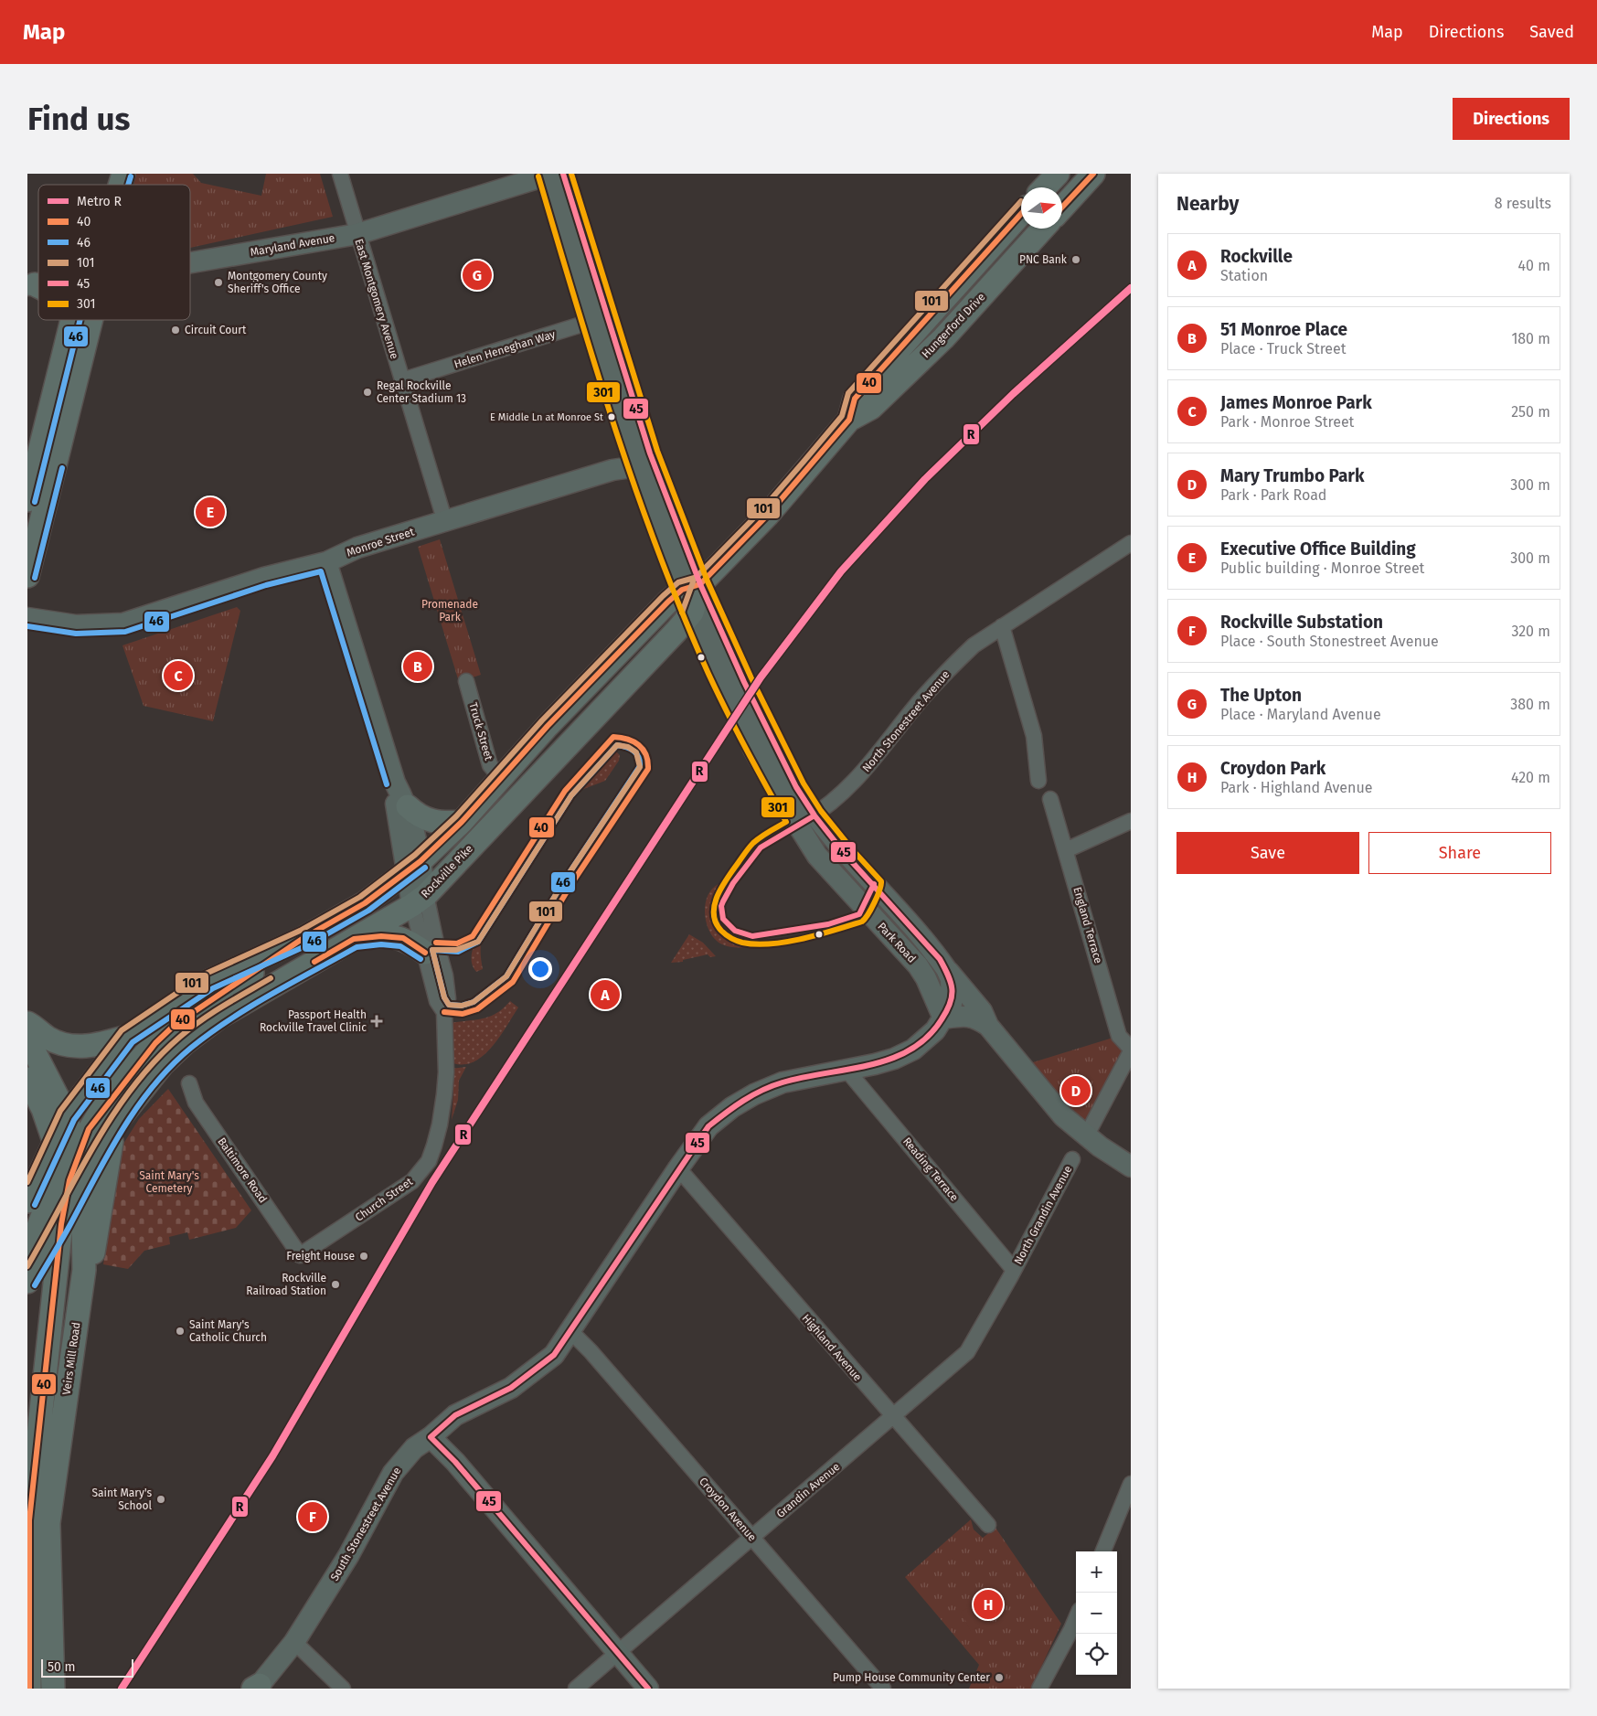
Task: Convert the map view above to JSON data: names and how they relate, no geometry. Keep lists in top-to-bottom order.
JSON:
{
  "streets": {
    "main road": ["Hungerford Drive", "Rockville Pike", "Veirs Mill Road"],
    "street": [
      "Maryland Avenue",
      "East Montgomery Avenue",
      "Helen Heneghan Way",
      "Monroe Street",
      "North Stonestreet Avenue",
      "Truck Street",
      "England Terrace",
      "Park Road",
      "Reading Terrace",
      "Baltimore Road",
      "Church Street",
      "North Grandin Avenue",
      "Highland Avenue",
      "Grandin Avenue",
      "Croydon Avenue",
      "South Stonestreet Avenue"
    ]
  },
  "crossings": [
    ["Maryland Avenue", "East Montgomery Avenue"],
    ["Maryland Avenue", "Park Road"],
    ["East Montgomery Avenue", "Helen Heneghan Way"],
    ["East Montgomery Avenue", "Monroe Street"],
    ["Hungerford Drive", "Rockville Pike"],
    ["Hungerford Drive", "Park Road"],
    ["Helen Heneghan Way", "Park Road"],
    ["Monroe Street", "Park Road"],
    ["North Stonestreet Avenue", "Park Road"],
    ["Rockville Pike", "Park Road"],
    ["Rockville Pike", "Church Street"],
    ["Rockville Pike", "Veirs Mill Road"],
    ["Park Road", "South Stonestreet Avenue"],
    ["Reading Terrace", "North Grandin Avenue"],
    ["Reading Terrace", "Grandin Avenue"],
    ["Reading Terrace", "South Stonestreet Avenue"],
    ["Baltimore Road", "Church Street"],
    ["North Grandin Avenue", "Grandin Avenue"],
    ["Highland Avenue", "Grandin Avenue"],
    ["Highland Avenue", "South Stonestreet Avenue"],
    ["Grandin Avenue", "Croydon Avenue"],
    ["Croydon Avenue", "South Stonestreet Avenue"]
  ],
  "parks": ["Promenade Park", "Saint Mary's Cemetery"],
  "places": {
    "other": [
      "PNC Bank",
      "Montgomery County Sheriff's Office",
      "Circuit Court",
      "Regal Rockville Center Stadium 13",
      "E Middle Ln at Monroe St",
      "Freight House",
      "Rockville Railroad Station",
      "Saint Mary's Catholic Church",
      "Saint Mary's School",
      "Pump House Community Center"
    ],
    "health": ["Passport Health Rockville Travel Clinic"]
  },
  "lines": [
    "transit line 40",
    "transit line 45",
    "transit line 301",
    "transit line 46",
    "transit line 101",
    "metro line R"
  ],
  "legend": [
    "Metro R",
    "40",
    "46",
    "101",
    "45",
    "301"
  ],
  "scale_bar": "50 m",
  "north": "right",
  "page": {
    "header": "Map",
    "nav": ["Map", "Directions", "Saved"],
    "buttons": [
      "Directions",
      ["Save", "Share"]
    ],
    "title": "Find us",
    "heading": ["Nearby", "8 results"],
    "list": [
      {
        "mark": "A",
        "name": "Rockville",
        "note": "Station",
        "value": "40 m"
      },
      {
        "mark": "B",
        "name": "51 Monroe Place",
        "note": "Place · Truck Street",
        "value": "180 m"
      },
      {
        "mark": "C",
        "name": "James Monroe Park",
        "note": "Park · Monroe Street",
        "value": "250 m"
      },
      {
        "mark": "D",
        "name": "Mary Trumbo Park",
        "note": "Park · Park Road",
        "value": "300 m"
      },
      {
        "mark": "E",
        "name": "Executive Office Building",
        "note": "Public building · Monroe Street",
        "value": "300 m"
      },
      {
        "mark": "F",
        "name": "Rockville Substation",
        "note": "Place · South Stonestreet Avenue",
        "value": "320 m"
      },
      {
        "mark": "G",
        "name": "The Upton",
        "note": "Place · Maryland Avenue",
        "value": "380 m"
      },
      {
        "mark": "H",
        "name": "Croydon Park",
        "note": "Park · Highland Avenue",
        "value": "420 m"
      }
    ],
    "pins": [
      "G",
      "E",
      "B",
      "C",
      "A",
      "D",
      "F",
      "H"
    ],
    "map_buttons": ["+", "−"],
    "scale": "50 m"
  }
}
